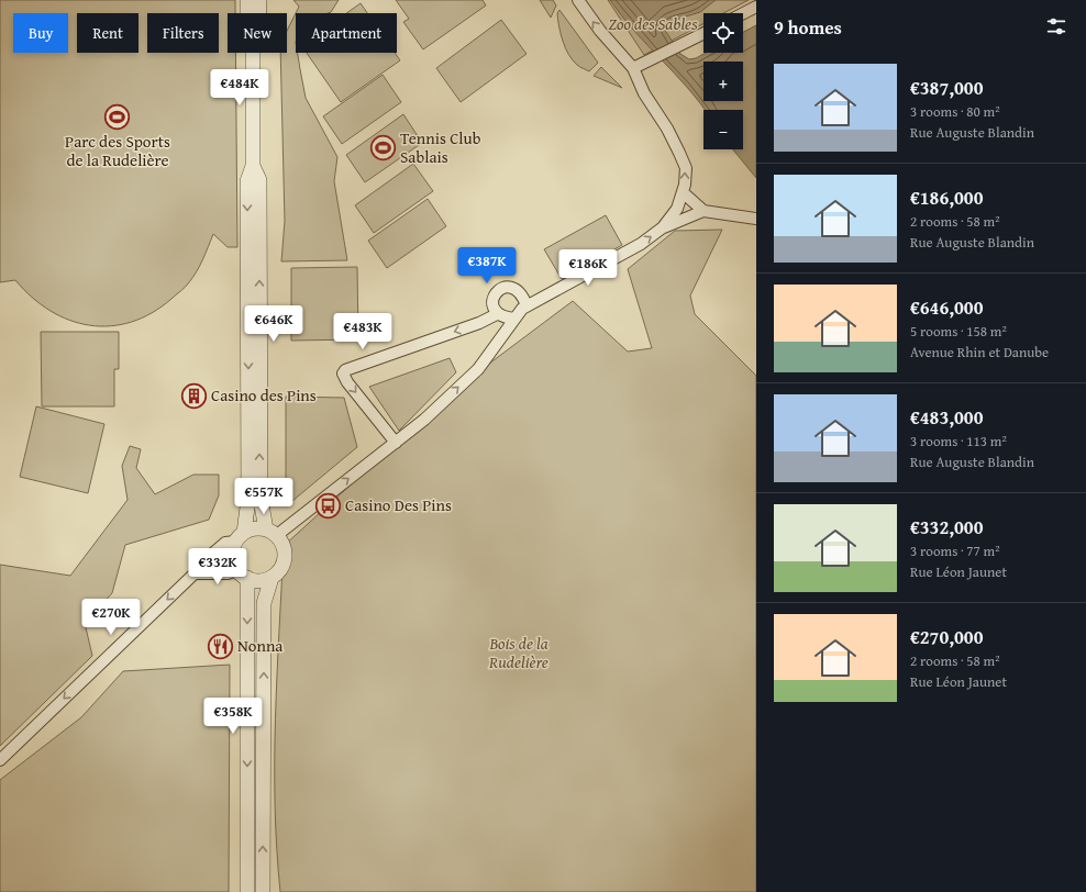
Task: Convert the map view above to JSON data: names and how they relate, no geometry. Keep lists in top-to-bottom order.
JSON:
{
  "parks": ["Zoo des Sables", "Bois de la Rudelière"],
  "places": {
    "sports": ["Parc des Sports de la Rudelière", "Tennis Club Sablais"],
    "building": ["Casino des Pins"],
    "bus stop": ["Casino Des Pins"],
    "restaurant": ["Nonna"]
  },
  "page": {
    "heading": "9 homes",
    "map_buttons": ["+", "−"],
    "chip": [
      "Buy",
      "Rent",
      "Filters",
      "New",
      "Apartment"
    ],
    "list": [
      {
        "name": "€387,000",
        "note": "3 rooms · 80 m² · Rue Auguste Blandin"
      },
      {
        "name": "€186,000",
        "note": "2 rooms · 58 m² · Rue Auguste Blandin"
      },
      {
        "name": "€646,000",
        "note": "5 rooms · 158 m² · Avenue Rhin et Danube"
      },
      {
        "name": "€483,000",
        "note": "3 rooms · 113 m² · Rue Auguste Blandin"
      },
      {
        "name": "€332,000",
        "note": "3 rooms · 77 m² · Rue Léon Jaunet"
      },
      {
        "name": "€270,000",
        "note": "2 rooms · 58 m² · Rue Léon Jaunet"
      }
    ],
    "price": [
      "€484K",
      "€387K",
      "€186K",
      "€646K",
      "€483K",
      "€557K",
      "€332K",
      "€270K",
      "€358K"
    ]
  }
}
